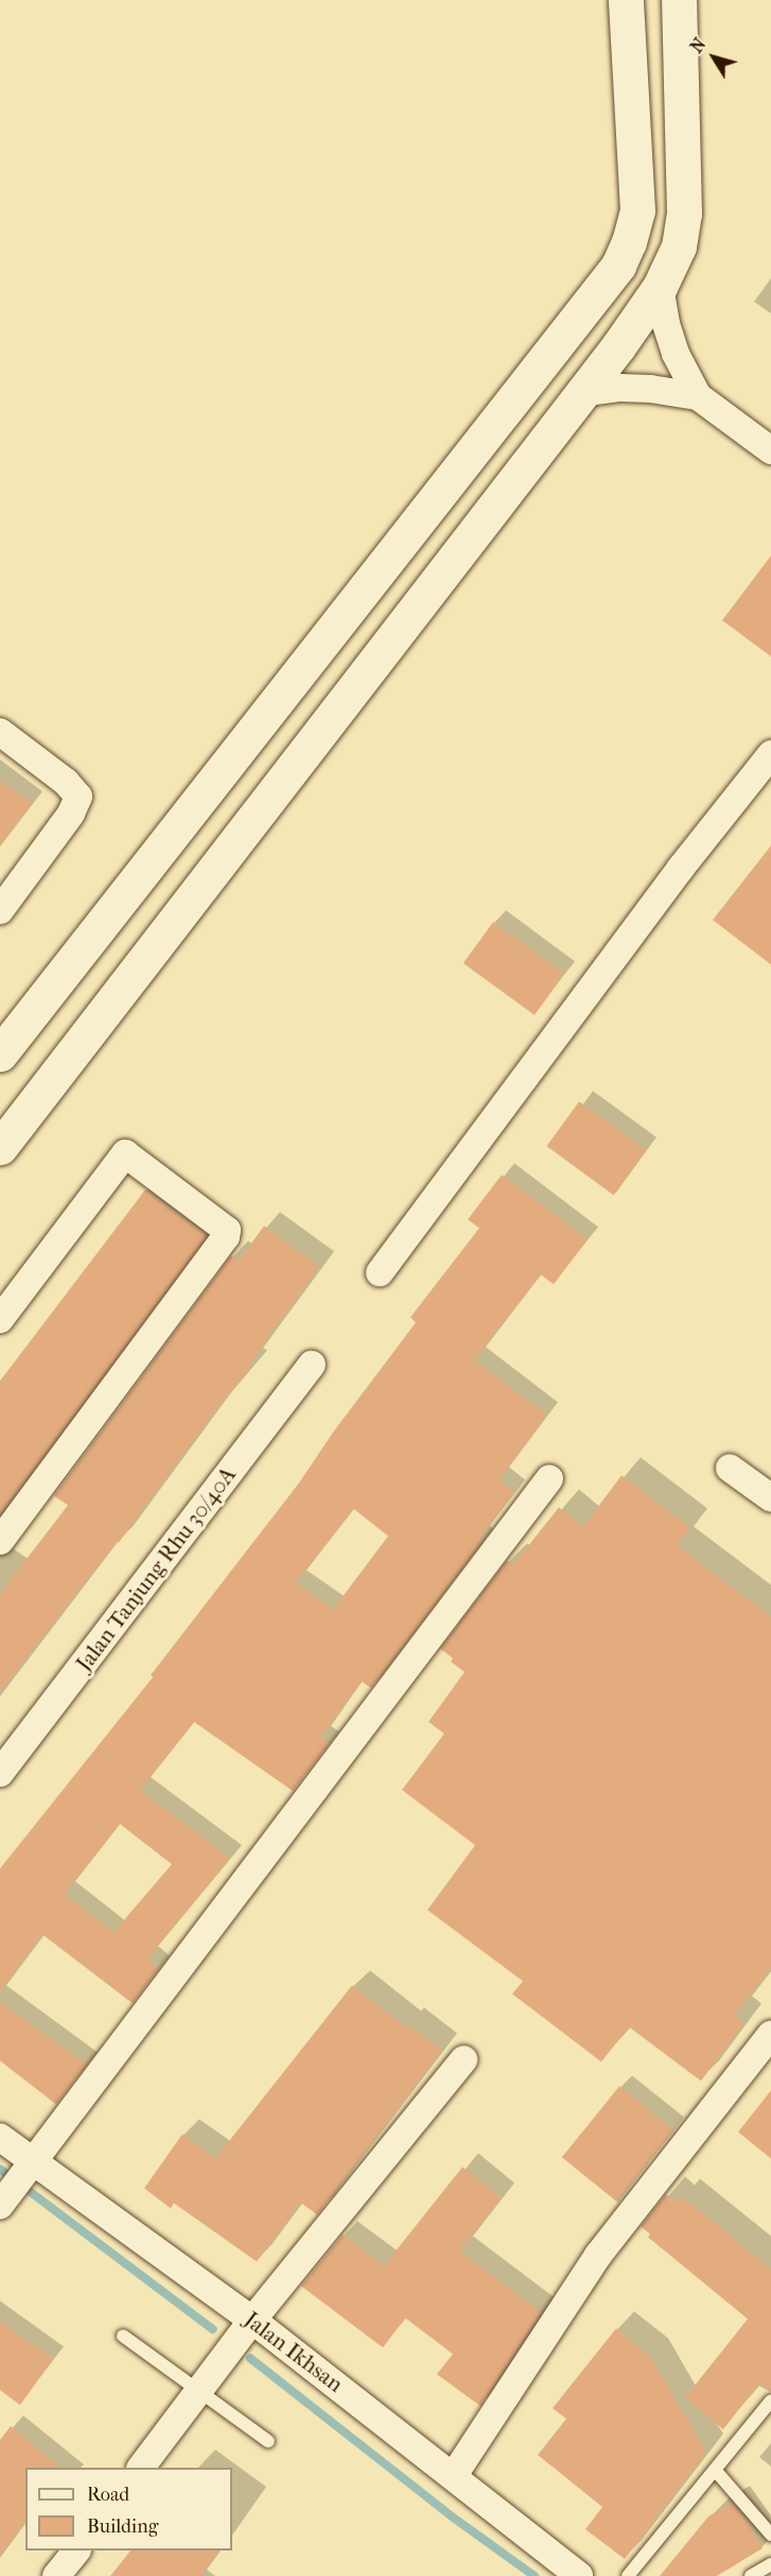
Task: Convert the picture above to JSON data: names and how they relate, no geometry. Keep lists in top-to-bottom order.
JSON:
{
  "streets": {
    "street": ["Jalan Tanjung Rhu 30/40A", "Jalan Ikhsan"]
  },
  "legend": ["Road", "Building"],
  "north": "top left"
}
